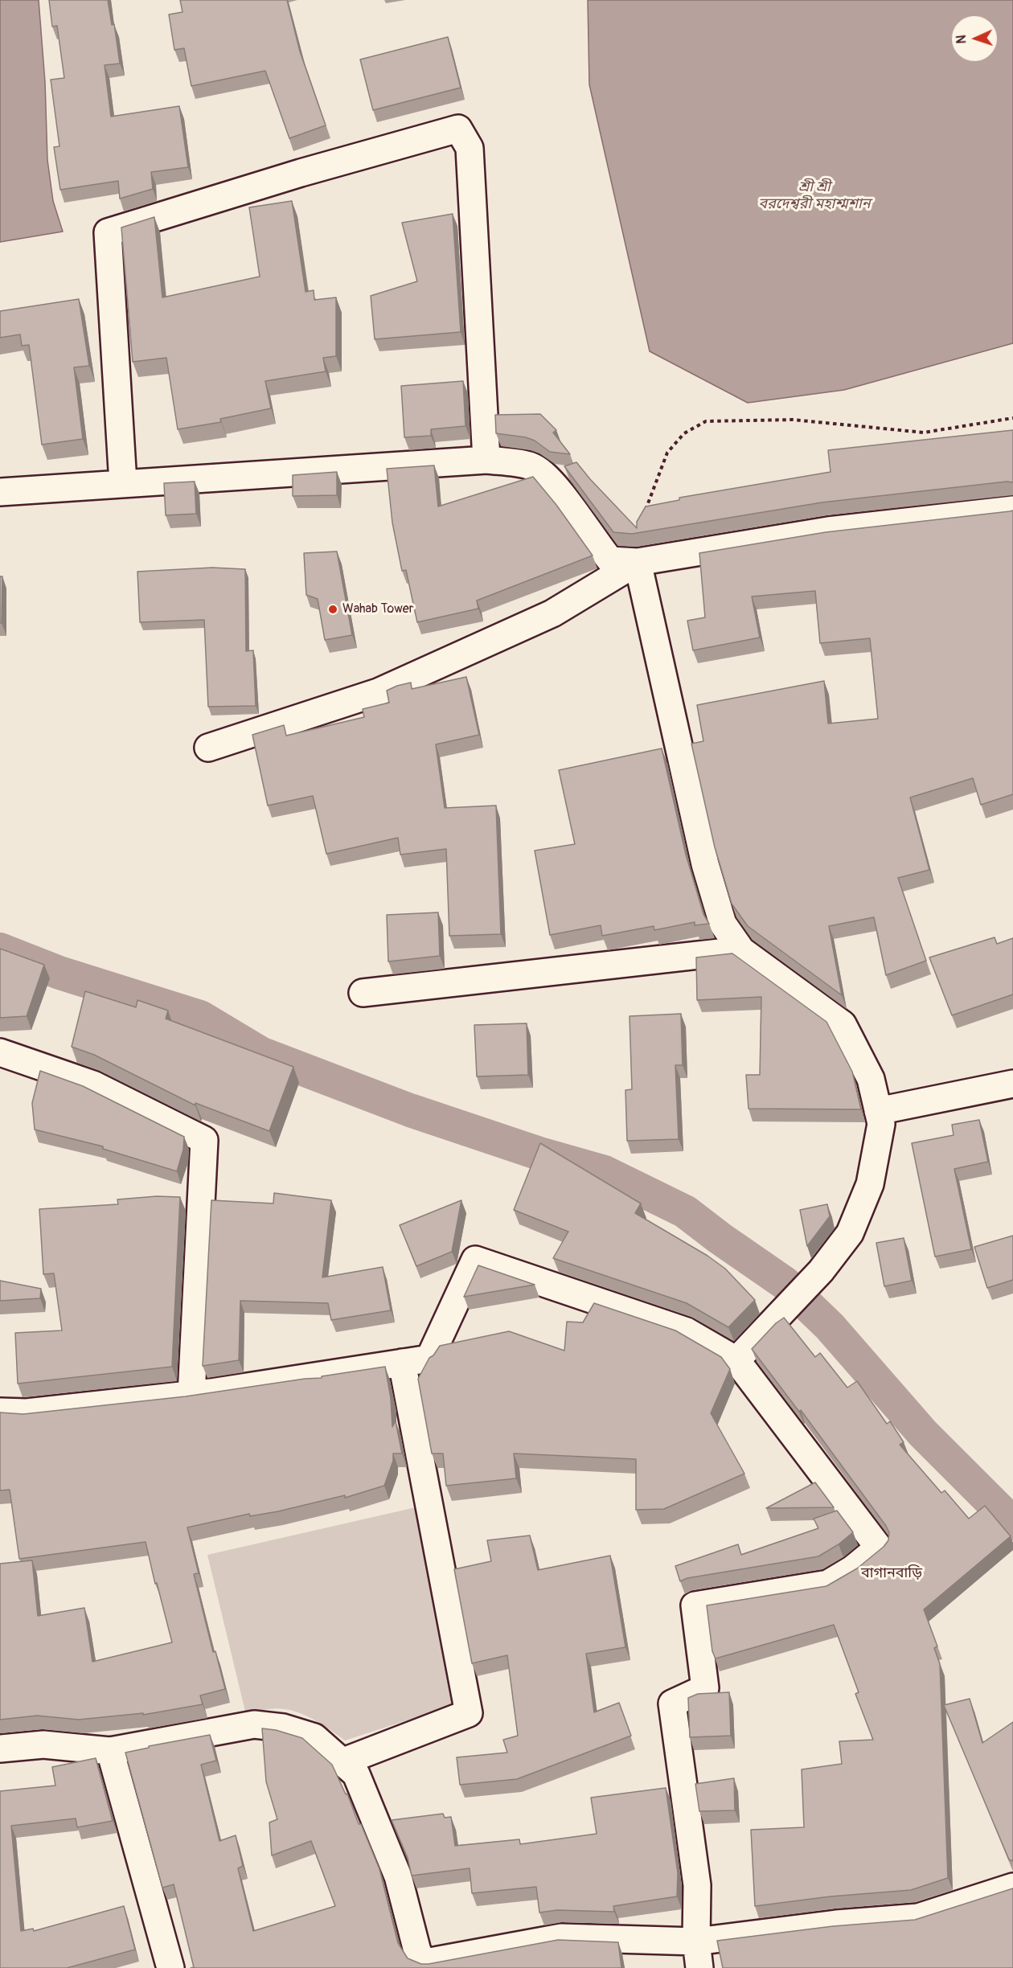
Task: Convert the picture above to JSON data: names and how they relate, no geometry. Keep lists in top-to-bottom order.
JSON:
{
  "districts": ["বাগানবাড়ি"],
  "water": ["শ্রী শ্রী বরদেশ্বরী মহাশ্মশান"],
  "places": ["Wahab Tower"],
  "north": "left"
}
